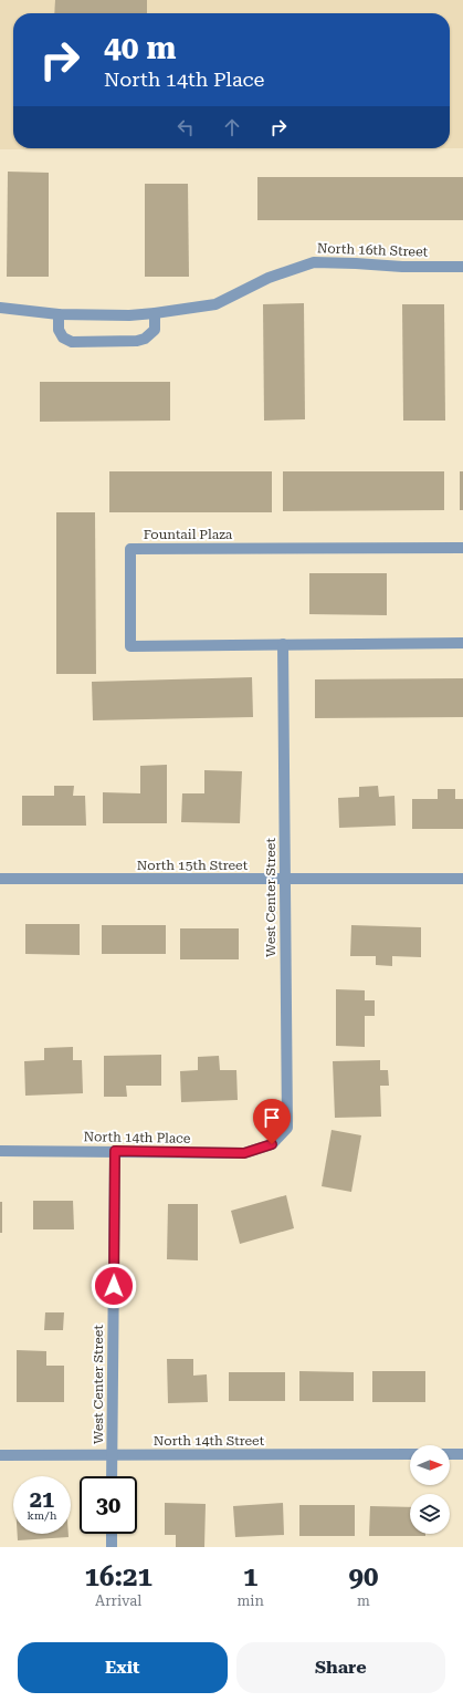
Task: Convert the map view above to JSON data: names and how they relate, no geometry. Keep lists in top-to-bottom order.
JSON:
{
  "streets": {
    "street": [
      "North 16th Street",
      "Fountail Plaza",
      "North 15th Street",
      "West Center Street",
      "North 14th Place",
      "North 14th Street"
    ]
  },
  "crossings": [
    ["Fountail Plaza", "West Center Street"],
    ["North 15th Street", "West Center Street"],
    ["West Center Street", "North 14th Place"],
    ["West Center Street", "North 14th Street"]
  ],
  "north": "right",
  "page": {
    "turn": ["40 m", "North 14th Place"],
    "speed": "21 km/h",
    "limit": "30",
    "eta": [
      "16:21",
      "Arrival",
      "1",
      "min",
      "90",
      "m"
    ],
    "buttons": ["Exit", "Share"]
  }
}
